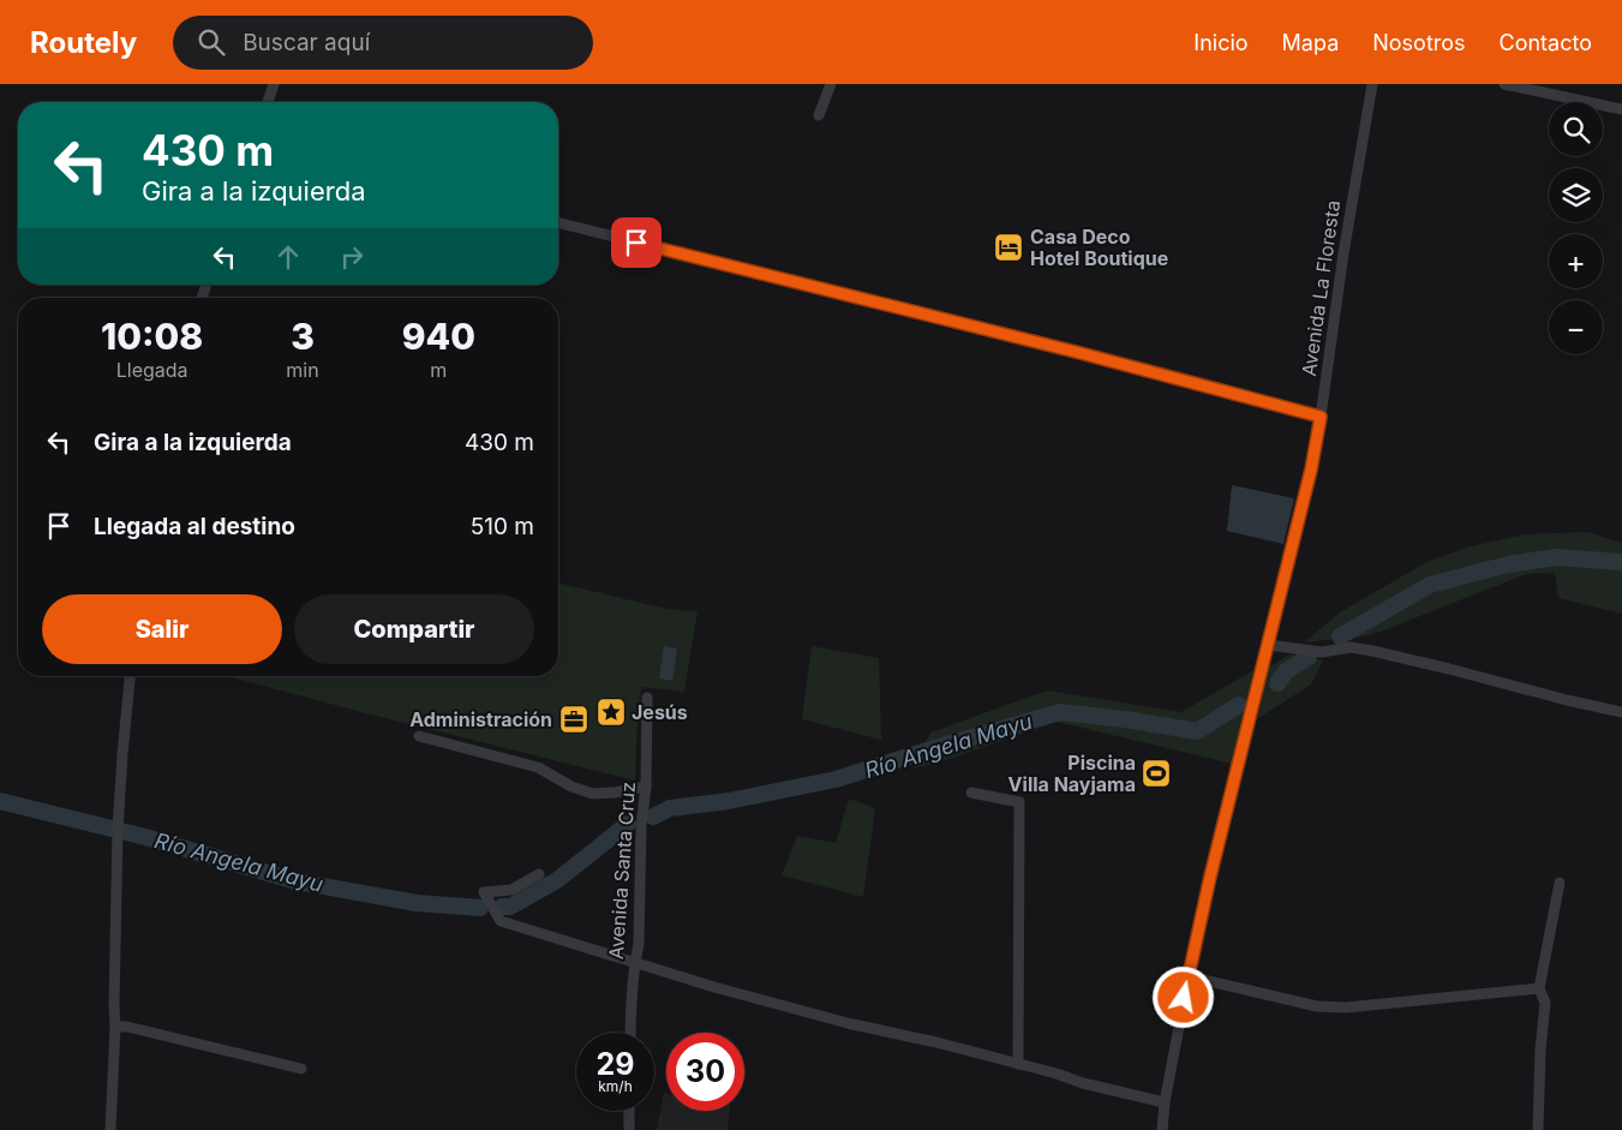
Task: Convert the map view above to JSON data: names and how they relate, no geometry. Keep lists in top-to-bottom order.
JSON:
{
  "streets": {
    "street": ["Avenida La Floresta", "Avenida Santa Cruz"]
  },
  "water": ["Río Angela Mayu"],
  "places": {
    "hotel": ["Casa Deco Hotel Boutique"],
    "place": ["Jesús"],
    "office": ["Administración"],
    "sports": ["Piscina Villa Nayjama"]
  },
  "page": {
    "header": "Routely",
    "search": "Buscar aquí",
    "nav": [
      "Inicio",
      "Mapa",
      "Nosotros",
      "Contacto"
    ],
    "map_buttons": ["+", "−"],
    "turn": ["430 m", "Gira a la izquierda"],
    "eta": [
      "10:08",
      "Llegada",
      "3",
      "min",
      "940",
      "m"
    ],
    "list": [
      {
        "name": "Gira a la izquierda",
        "value": "430 m"
      },
      {
        "name": "Llegada al destino",
        "value": "510 m"
      }
    ],
    "buttons": ["Salir", "Compartir"],
    "speed": "29 km/h",
    "limit": "30"
  }
}
